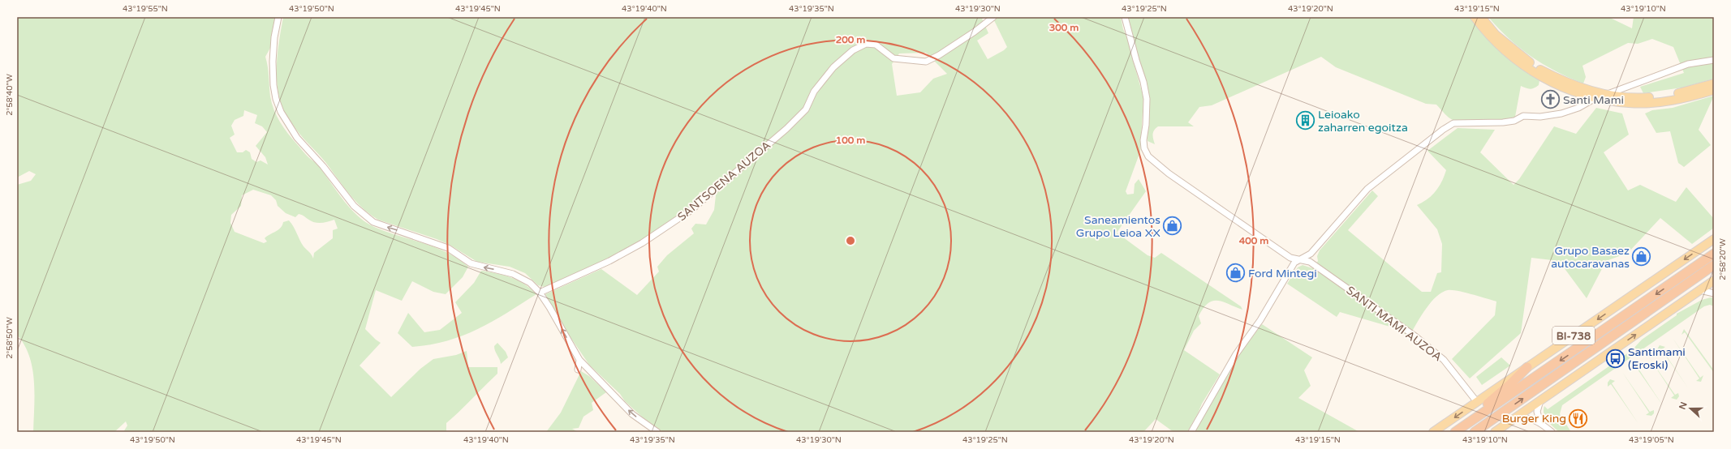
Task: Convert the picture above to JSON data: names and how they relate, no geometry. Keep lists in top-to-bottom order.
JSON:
{
  "streets": {
    "main road": ["BI-738"],
    "street": ["SANTSOENA AUZOA", "SANTI MAMI AUZOA"]
  },
  "crossings": [
    ["SANTI MAMI AUZOA", "BI-738"]
  ],
  "places": {
    "church": ["Santi Mami"],
    "building": ["Leioako zaharren egoitza"],
    "shop": ["Saneamientos Grupo Leioa XX", "Grupo Basaez autocaravanas", "Ford Mintegi"],
    "bus stop": ["Santimami (Eroski)"],
    "restaurant": ["Burger King"]
  },
  "north": "left",
  "coordinates": [
    "43°19'55\"N",
    "43°19'50\"N",
    "43°19'45\"N",
    "43°19'40\"N",
    "43°19'35\"N",
    "43°19'30\"N",
    "43°19'25\"N",
    "43°19'20\"N",
    "43°19'15\"N",
    "43°19'10\"N",
    "2°58'40\"W",
    "2°58'20\"W",
    "2°58'50\"W",
    "43°19'05\"N"
  ],
  "rings": [
    "300 m",
    "200 m",
    "100 m",
    "400 m"
  ]
}
